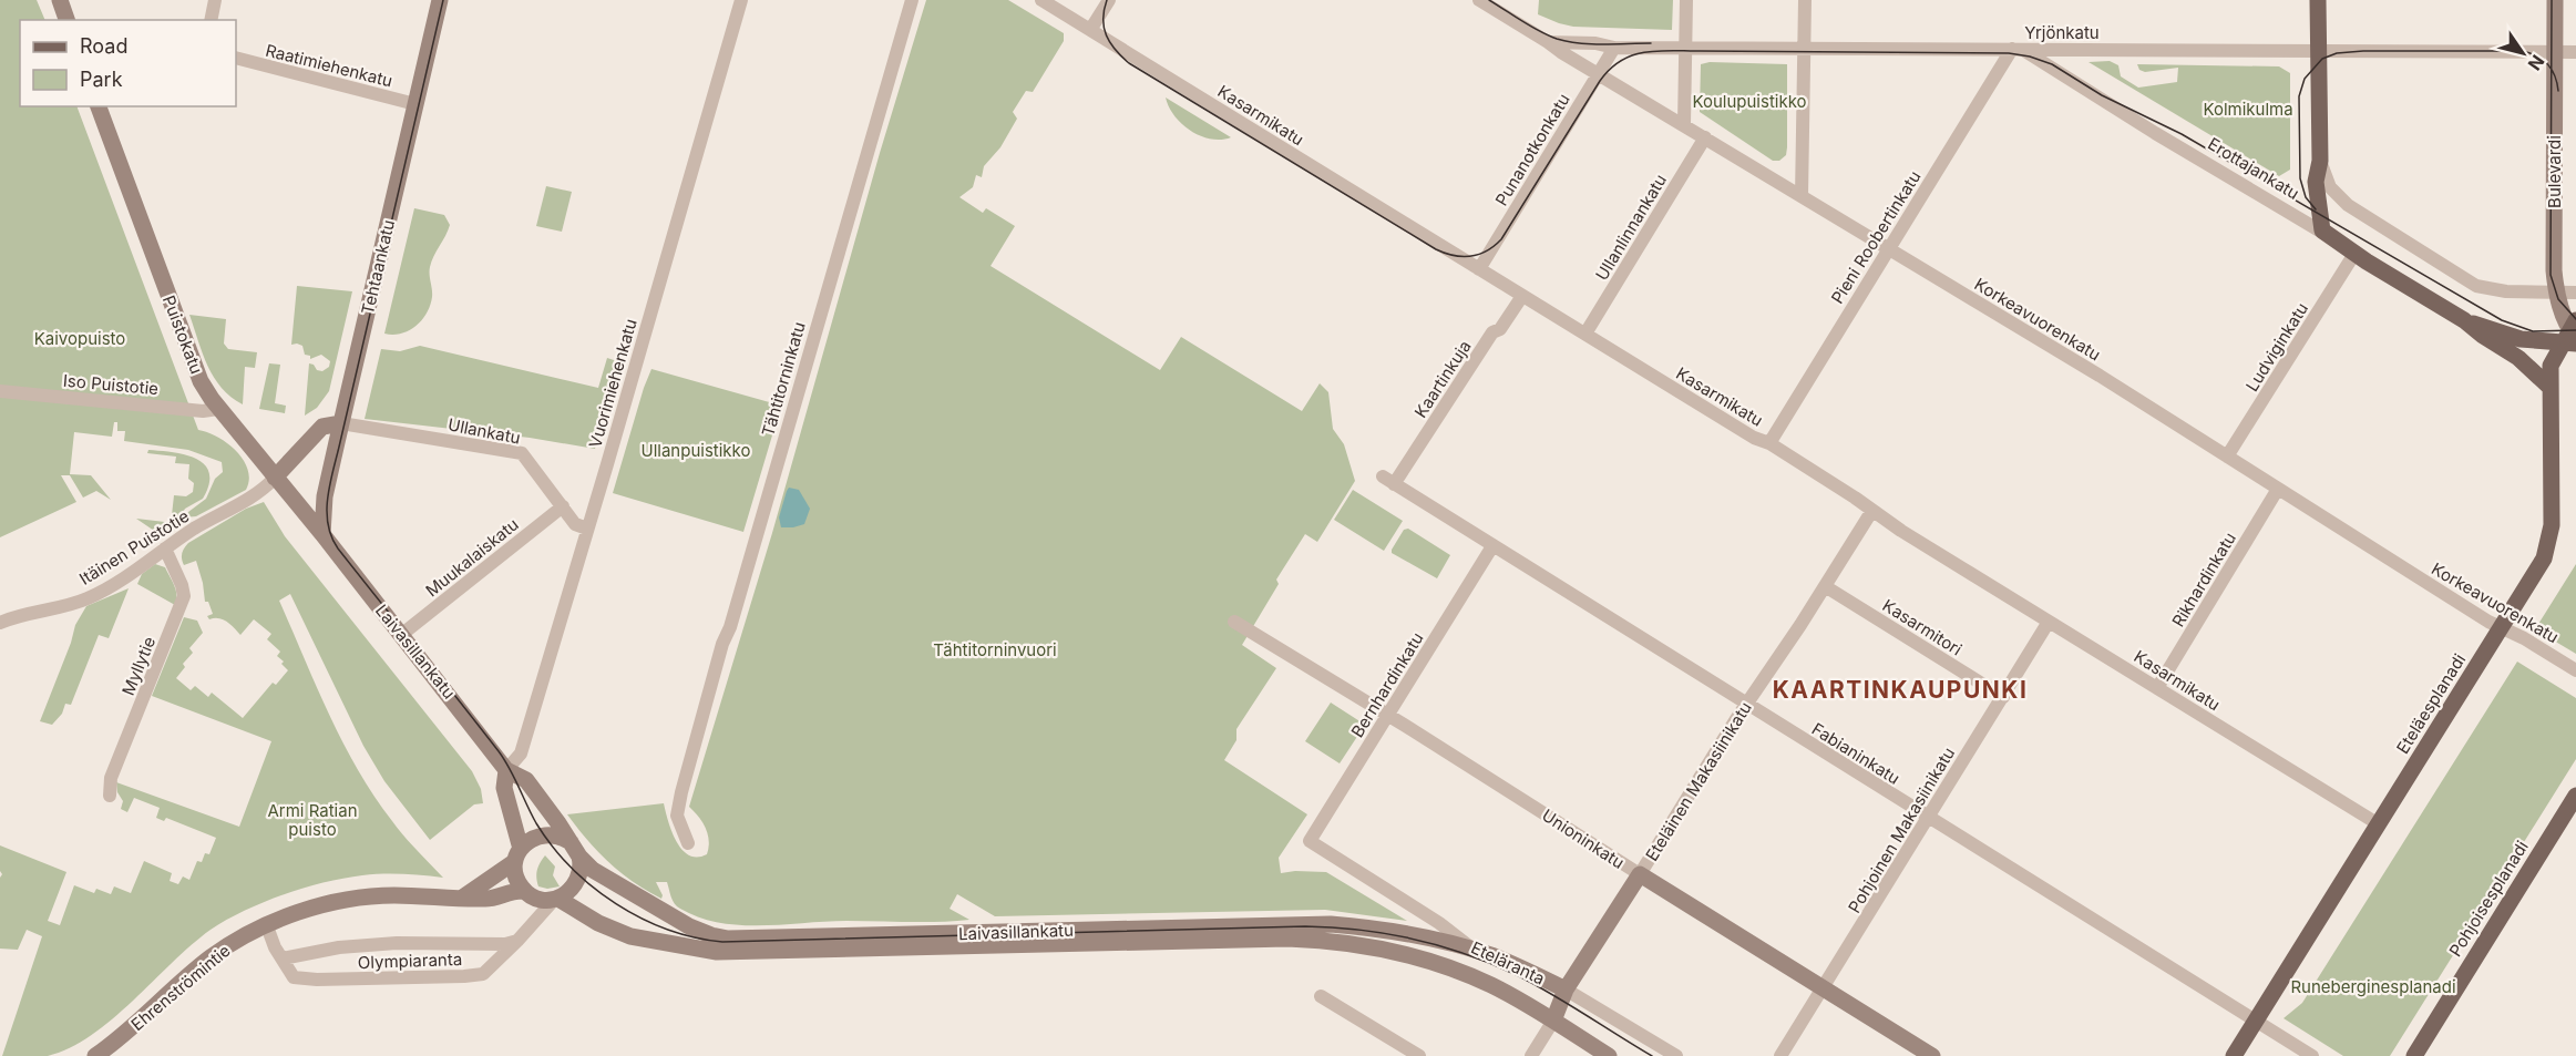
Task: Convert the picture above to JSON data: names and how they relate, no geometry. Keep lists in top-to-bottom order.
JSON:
{
  "streets": {
    "main road": [
      "Erottajankatu",
      "Bulevardi",
      "Tehtaankatu",
      "Puistokatu",
      "Laivasillankatu",
      "Eteläesplanadi",
      "Eteläinen Makasiinikatu",
      "Unioninkatu",
      "Pohjoisesplanadi",
      "Eteläranta",
      "Ehrenströmintie"
    ],
    "street": [
      "Yrjönkatu",
      "Raatimiehenkatu",
      "Kasarmikatu",
      "Punanotkonkatu",
      "Ullanlinnankatu",
      "Pieni Roobertinkatu",
      "Korkeavuorenkatu",
      "Ludviginkatu",
      "Tähtitorninkatu",
      "Kaartinkuja",
      "Vuorimiehenkatu",
      "Iso Puistotie",
      "Ullankatu",
      "Itäinen Puistotie",
      "Muukalaiskatu",
      "Rikhardinkatu",
      "Kasarmitori",
      "Myllytie",
      "Bernhardinkatu",
      "Fabianinkatu",
      "Pohjoinen Makasiinikatu",
      "Olympiaranta"
    ]
  },
  "crossings": [
    ["Yrjönkatu", "Punanotkonkatu"],
    ["Yrjönkatu", "Erottajankatu"],
    ["Yrjönkatu", "Bulevardi"],
    ["Yrjönkatu", "Pieni Roobertinkatu"],
    ["Yrjönkatu", "Korkeavuorenkatu"],
    ["Raatimiehenkatu", "Tehtaankatu"],
    ["Kasarmikatu", "Punanotkonkatu"],
    ["Kasarmikatu", "Ullanlinnankatu"],
    ["Kasarmikatu", "Pieni Roobertinkatu"],
    ["Kasarmikatu", "Kaartinkuja"],
    ["Kasarmikatu", "Rikhardinkatu"],
    ["Kasarmikatu", "Eteläesplanadi"],
    ["Kasarmikatu", "Eteläinen Makasiinikatu"],
    ["Kasarmikatu", "Pohjoinen Makasiinikatu"],
    ["Punanotkonkatu", "Korkeavuorenkatu"],
    ["Erottajankatu", "Bulevardi"],
    ["Erottajankatu", "Pieni Roobertinkatu"],
    ["Erottajankatu", "Ludviginkatu"],
    ["Erottajankatu", "Eteläesplanadi"],
    ["Bulevardi", "Eteläesplanadi"],
    ["Ullanlinnankatu", "Korkeavuorenkatu"],
    ["Pieni Roobertinkatu", "Korkeavuorenkatu"],
    ["Tehtaankatu", "Puistokatu"],
    ["Tehtaankatu", "Ullankatu"],
    ["Tehtaankatu", "Laivasillankatu"],
    ["Korkeavuorenkatu", "Ludviginkatu"],
    ["Korkeavuorenkatu", "Rikhardinkatu"],
    ["Korkeavuorenkatu", "Eteläesplanadi"],
    ["Puistokatu", "Iso Puistotie"],
    ["Puistokatu", "Itäinen Puistotie"],
    ["Puistokatu", "Laivasillankatu"],
    ["Kaartinkuja", "Fabianinkatu"],
    ["Vuorimiehenkatu", "Ullankatu"],
    ["Vuorimiehenkatu", "Laivasillankatu"],
    ["Ullankatu", "Muukalaiskatu"],
    ["Itäinen Puistotie", "Myllytie"],
    ["Muukalaiskatu", "Laivasillankatu"],
    ["Kasarmitori", "Eteläinen Makasiinikatu"],
    ["Kasarmitori", "Pohjoinen Makasiinikatu"],
    ["Laivasillankatu", "Olympiaranta"],
    ["Laivasillankatu", "Eteläranta"],
    ["Laivasillankatu", "Ehrenströmintie"],
    ["Bernhardinkatu", "Fabianinkatu"],
    ["Bernhardinkatu", "Unioninkatu"],
    ["Bernhardinkatu", "Eteläranta"],
    ["Eteläesplanadi", "Fabianinkatu"],
    ["Fabianinkatu", "Eteläinen Makasiinikatu"],
    ["Fabianinkatu", "Pohjoinen Makasiinikatu"],
    ["Eteläinen Makasiinikatu", "Unioninkatu"],
    ["Eteläinen Makasiinikatu", "Eteläranta"],
    ["Pohjoinen Makasiinikatu", "Unioninkatu"],
    ["Olympiaranta", "Ehrenströmintie"]
  ],
  "districts": ["KAARTINKAUPUNKI"],
  "parks": [
    "Koulupuistikko",
    "Kolmikulma",
    "Kaivopuisto",
    "Ullanpuistikko",
    "Tähtitorninvuori",
    "Armi Ratian puisto",
    "Runeberginesplanadi"
  ],
  "legend": ["Road", "Park"],
  "north": "bottom right"
}
